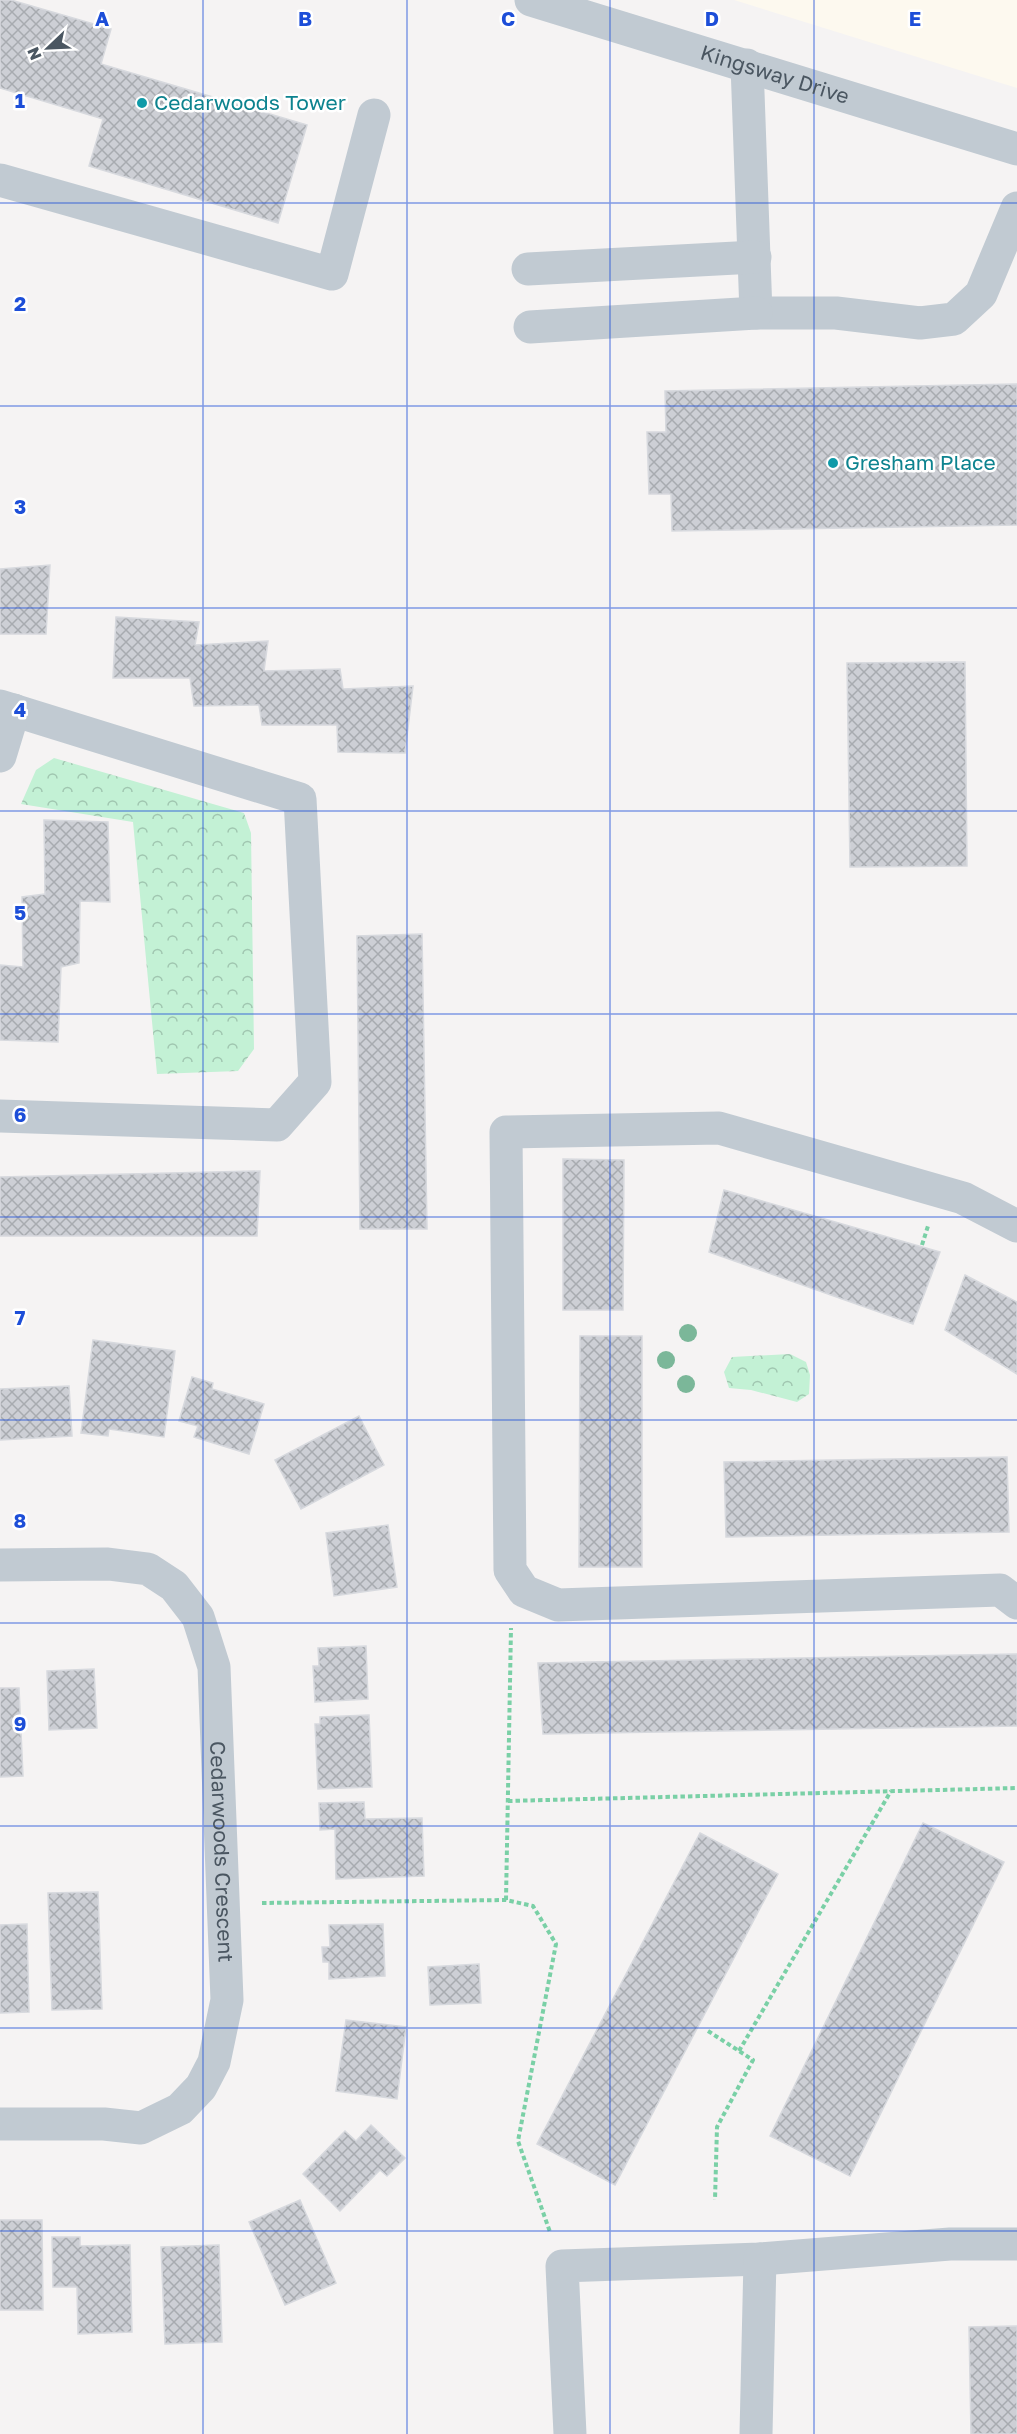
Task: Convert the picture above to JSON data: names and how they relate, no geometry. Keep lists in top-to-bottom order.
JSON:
{
  "streets": {
    "street": ["Kingsway Drive", "Cedarwoods Crescent"]
  },
  "places": ["Cedarwoods Tower", "Gresham Place"],
  "north": "bottom left",
  "grid": {
    "columns": [
      "A",
      "B",
      "C",
      "D",
      "E"
    ],
    "rows": [
      "1",
      "2",
      "3",
      "4",
      "5",
      "6",
      "7",
      "8",
      "9"
    ]
  }
}
